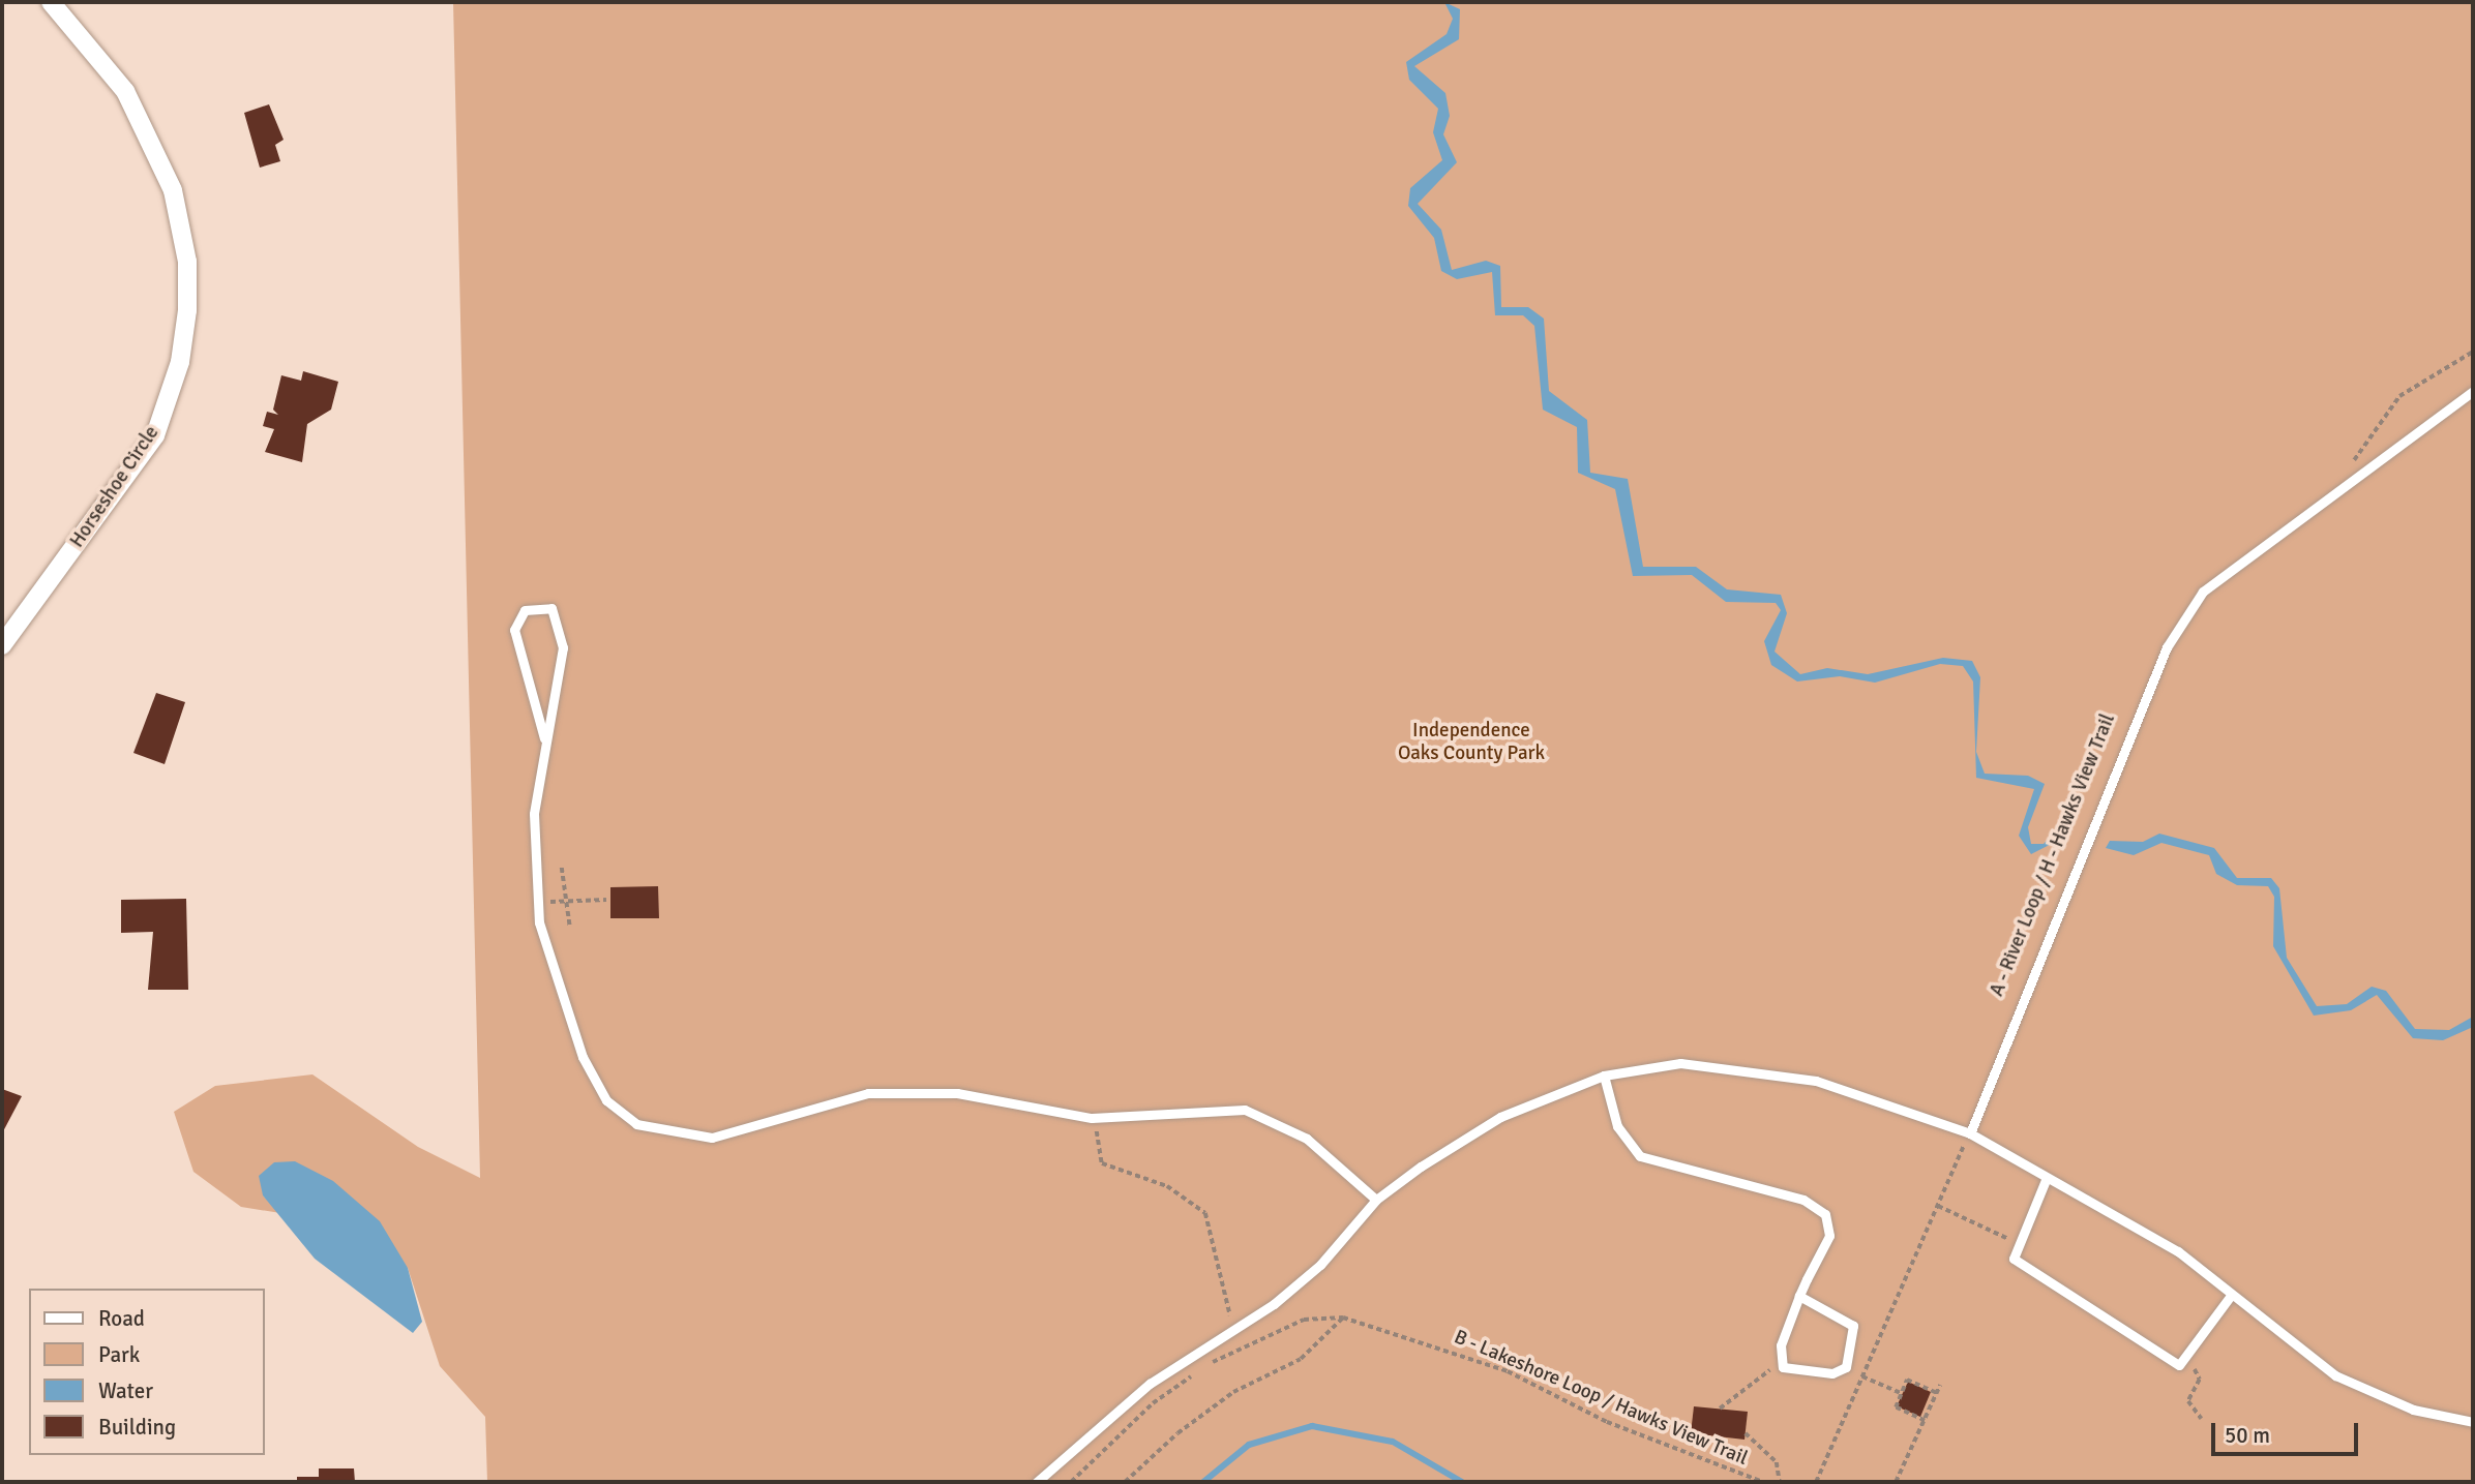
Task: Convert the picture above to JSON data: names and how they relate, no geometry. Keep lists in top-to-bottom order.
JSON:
{
  "streets": {
    "street": ["Horseshoe Circle"],
    "path": ["B - Lakeshore Loop / Hawks View Trail"]
  },
  "parks": ["Independence Oaks County Park"],
  "legend": [
    "Road",
    "Park",
    "Water",
    "Building"
  ],
  "scale_bar": "50 m"
}
